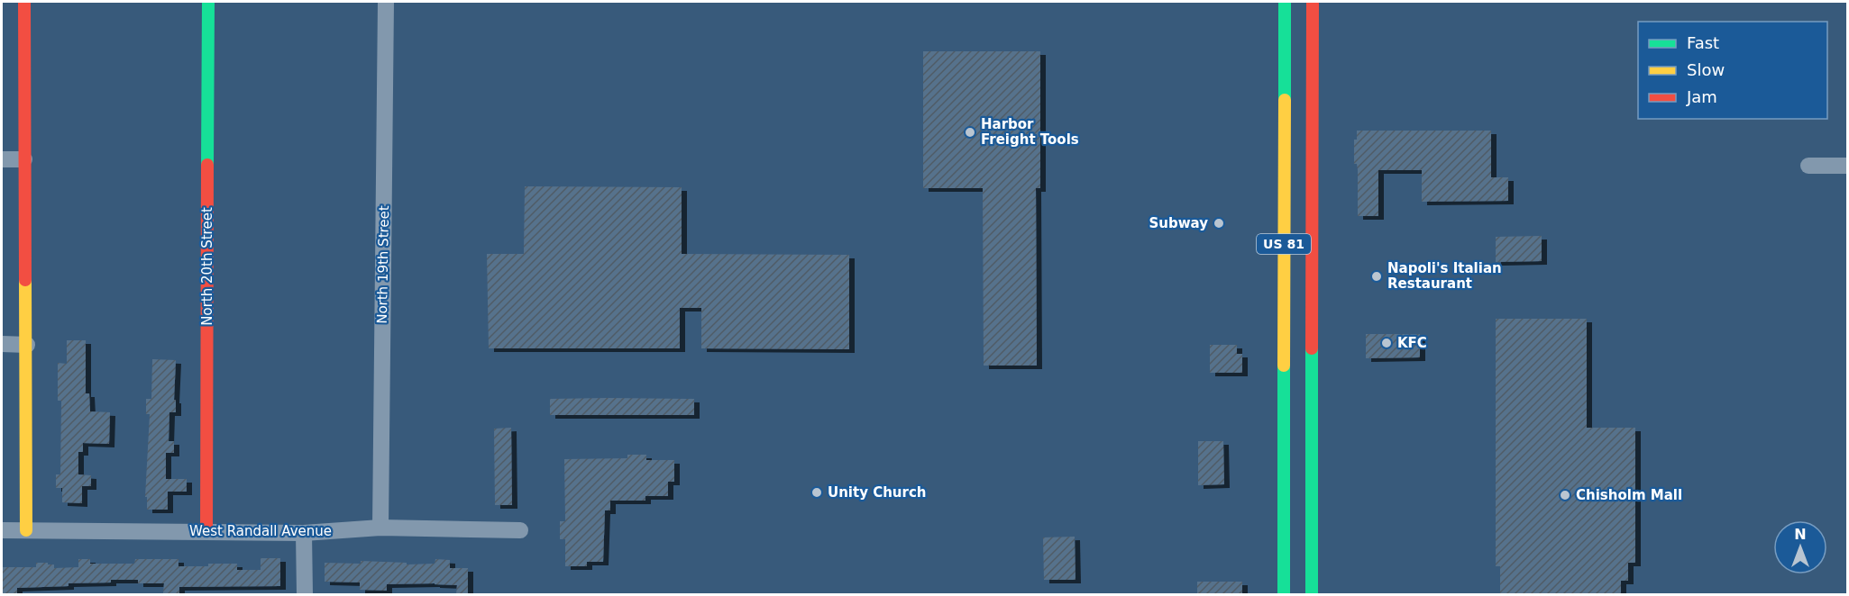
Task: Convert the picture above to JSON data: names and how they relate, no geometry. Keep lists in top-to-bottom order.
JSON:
{
  "streets": {
    "main road": ["US 81", "North 20th Street"],
    "street": ["North 19th Street", "West Randall Avenue"]
  },
  "crossings": [
    ["North 19th Street", "West Randall Avenue"],
    ["North 20th Street", "West Randall Avenue"]
  ],
  "places": [
    "Harbor Freight Tools",
    "Subway",
    "Napoli's Italian Restaurant",
    "KFC",
    "Unity Church",
    "Chisholm Mall"
  ],
  "legend": ["Fast", "Slow", "Jam"],
  "north": "top"
}
